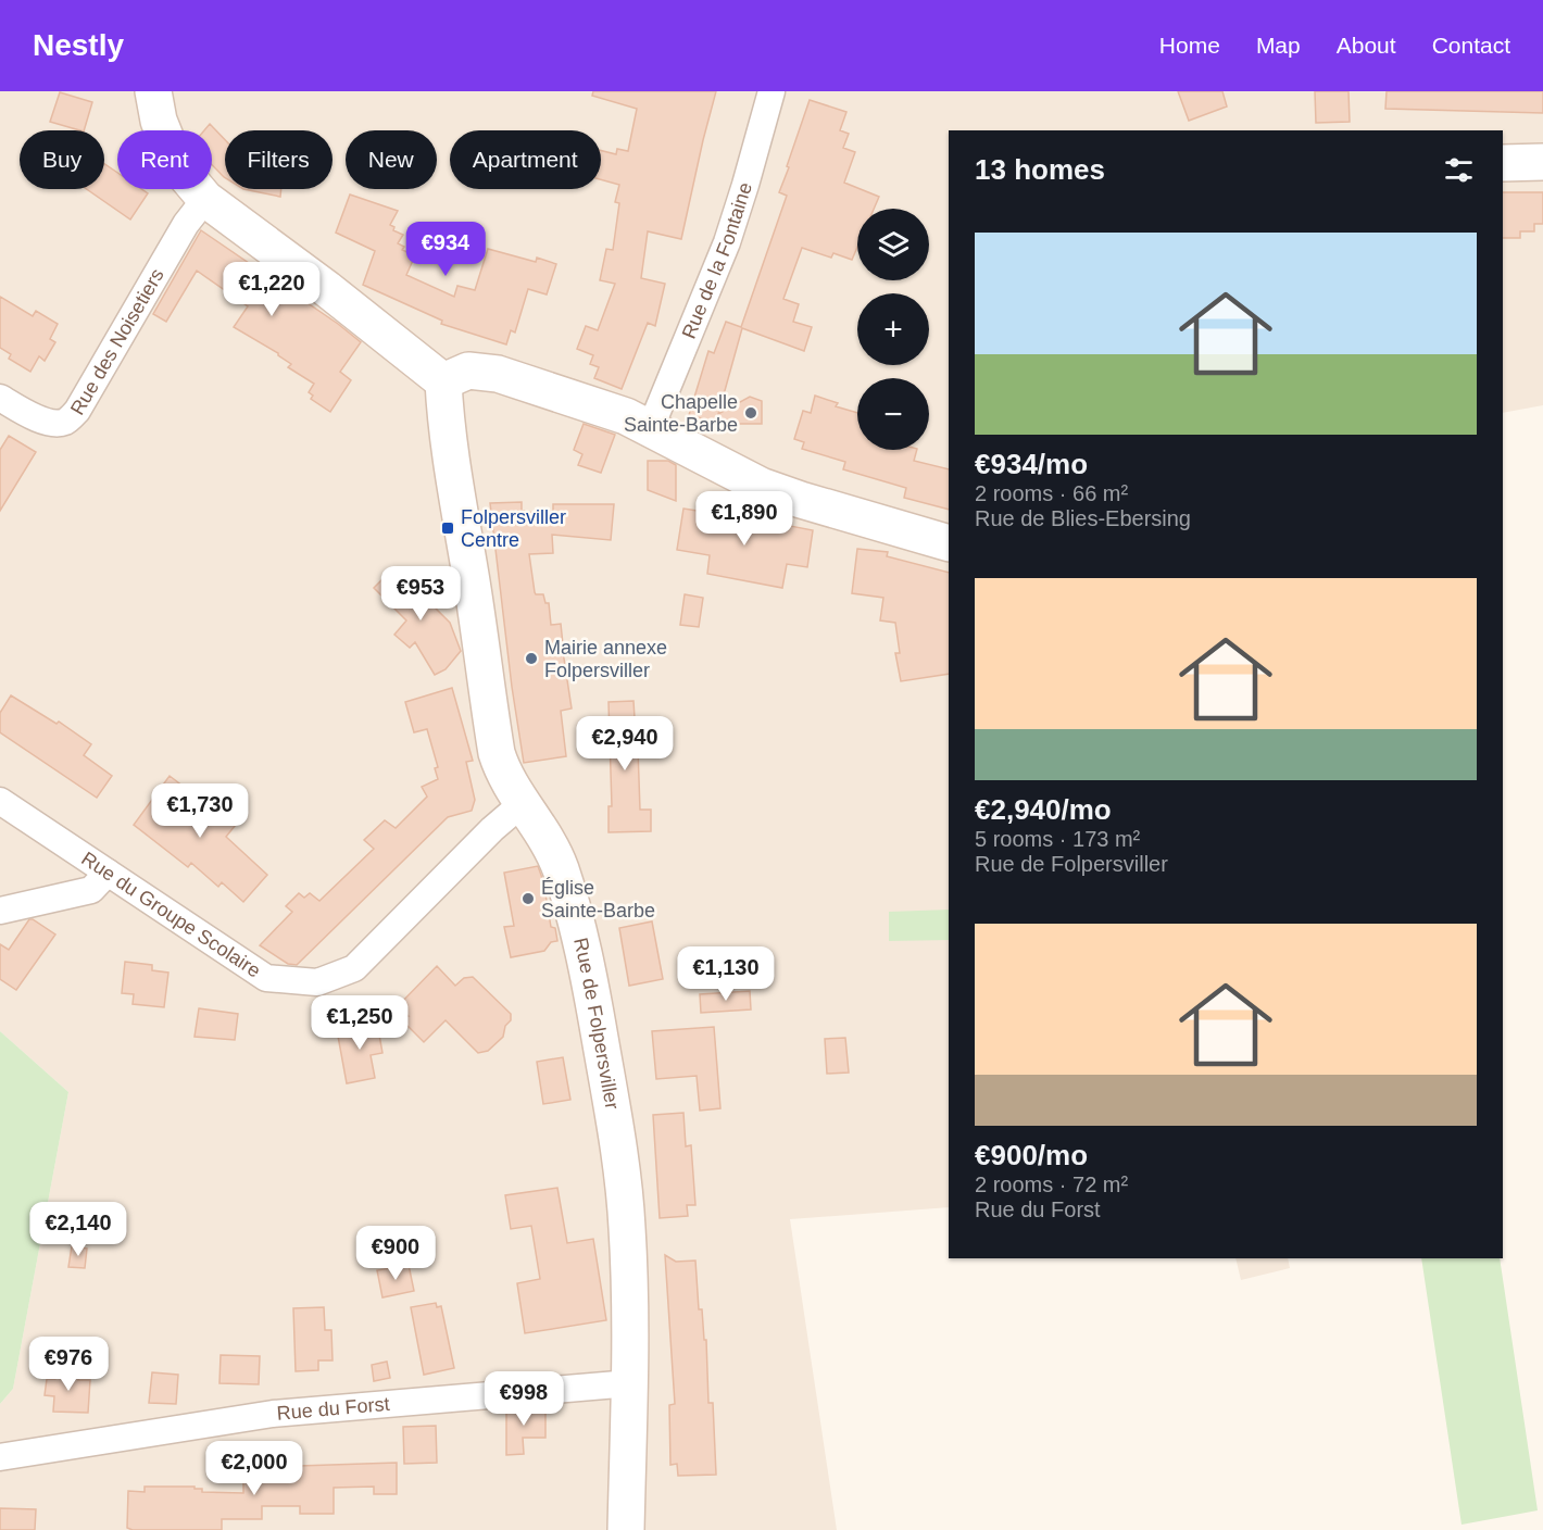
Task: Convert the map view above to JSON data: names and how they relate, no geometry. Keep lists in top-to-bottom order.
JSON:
{
  "streets": {
    "street": [
      "Rue de la Fontaine",
      "Rue des Noisetiers",
      "Rue du Groupe Scolaire",
      "Rue de Folpersviller",
      "Rue du Forst"
    ]
  },
  "crossings": [
    ["Rue du Groupe Scolaire", "Rue de Folpersviller"],
    ["Rue de Folpersviller", "Rue du Forst"]
  ],
  "places": {
    "other": ["Chapelle Sainte-Barbe", "Mairie annexe Folpersviller", "Église Sainte-Barbe"],
    "transit": ["Folpersviller Centre"]
  },
  "page": {
    "header": "Nestly",
    "nav": [
      "Home",
      "Map",
      "About",
      "Contact"
    ],
    "chip": [
      "Buy",
      "Rent",
      "Filters",
      "New",
      "Apartment"
    ],
    "heading": "13 homes",
    "map_buttons": ["+", "−"],
    "list": [
      {
        "name": "€934/mo",
        "note": "2 rooms · 66 m² · Rue de Blies-Ebersing"
      },
      {
        "name": "€2,940/mo",
        "note": "5 rooms · 173 m² · Rue de Folpersviller"
      },
      {
        "name": "€900/mo",
        "note": "2 rooms · 72 m² · Rue du Forst"
      }
    ],
    "price": [
      "€934",
      "€1,220",
      "€1,890",
      "€953",
      "€2,940",
      "€1,730",
      "€1,130",
      "€1,250",
      "€2,140",
      "€900",
      "€976",
      "€998",
      "€2,000"
    ]
  }
}
